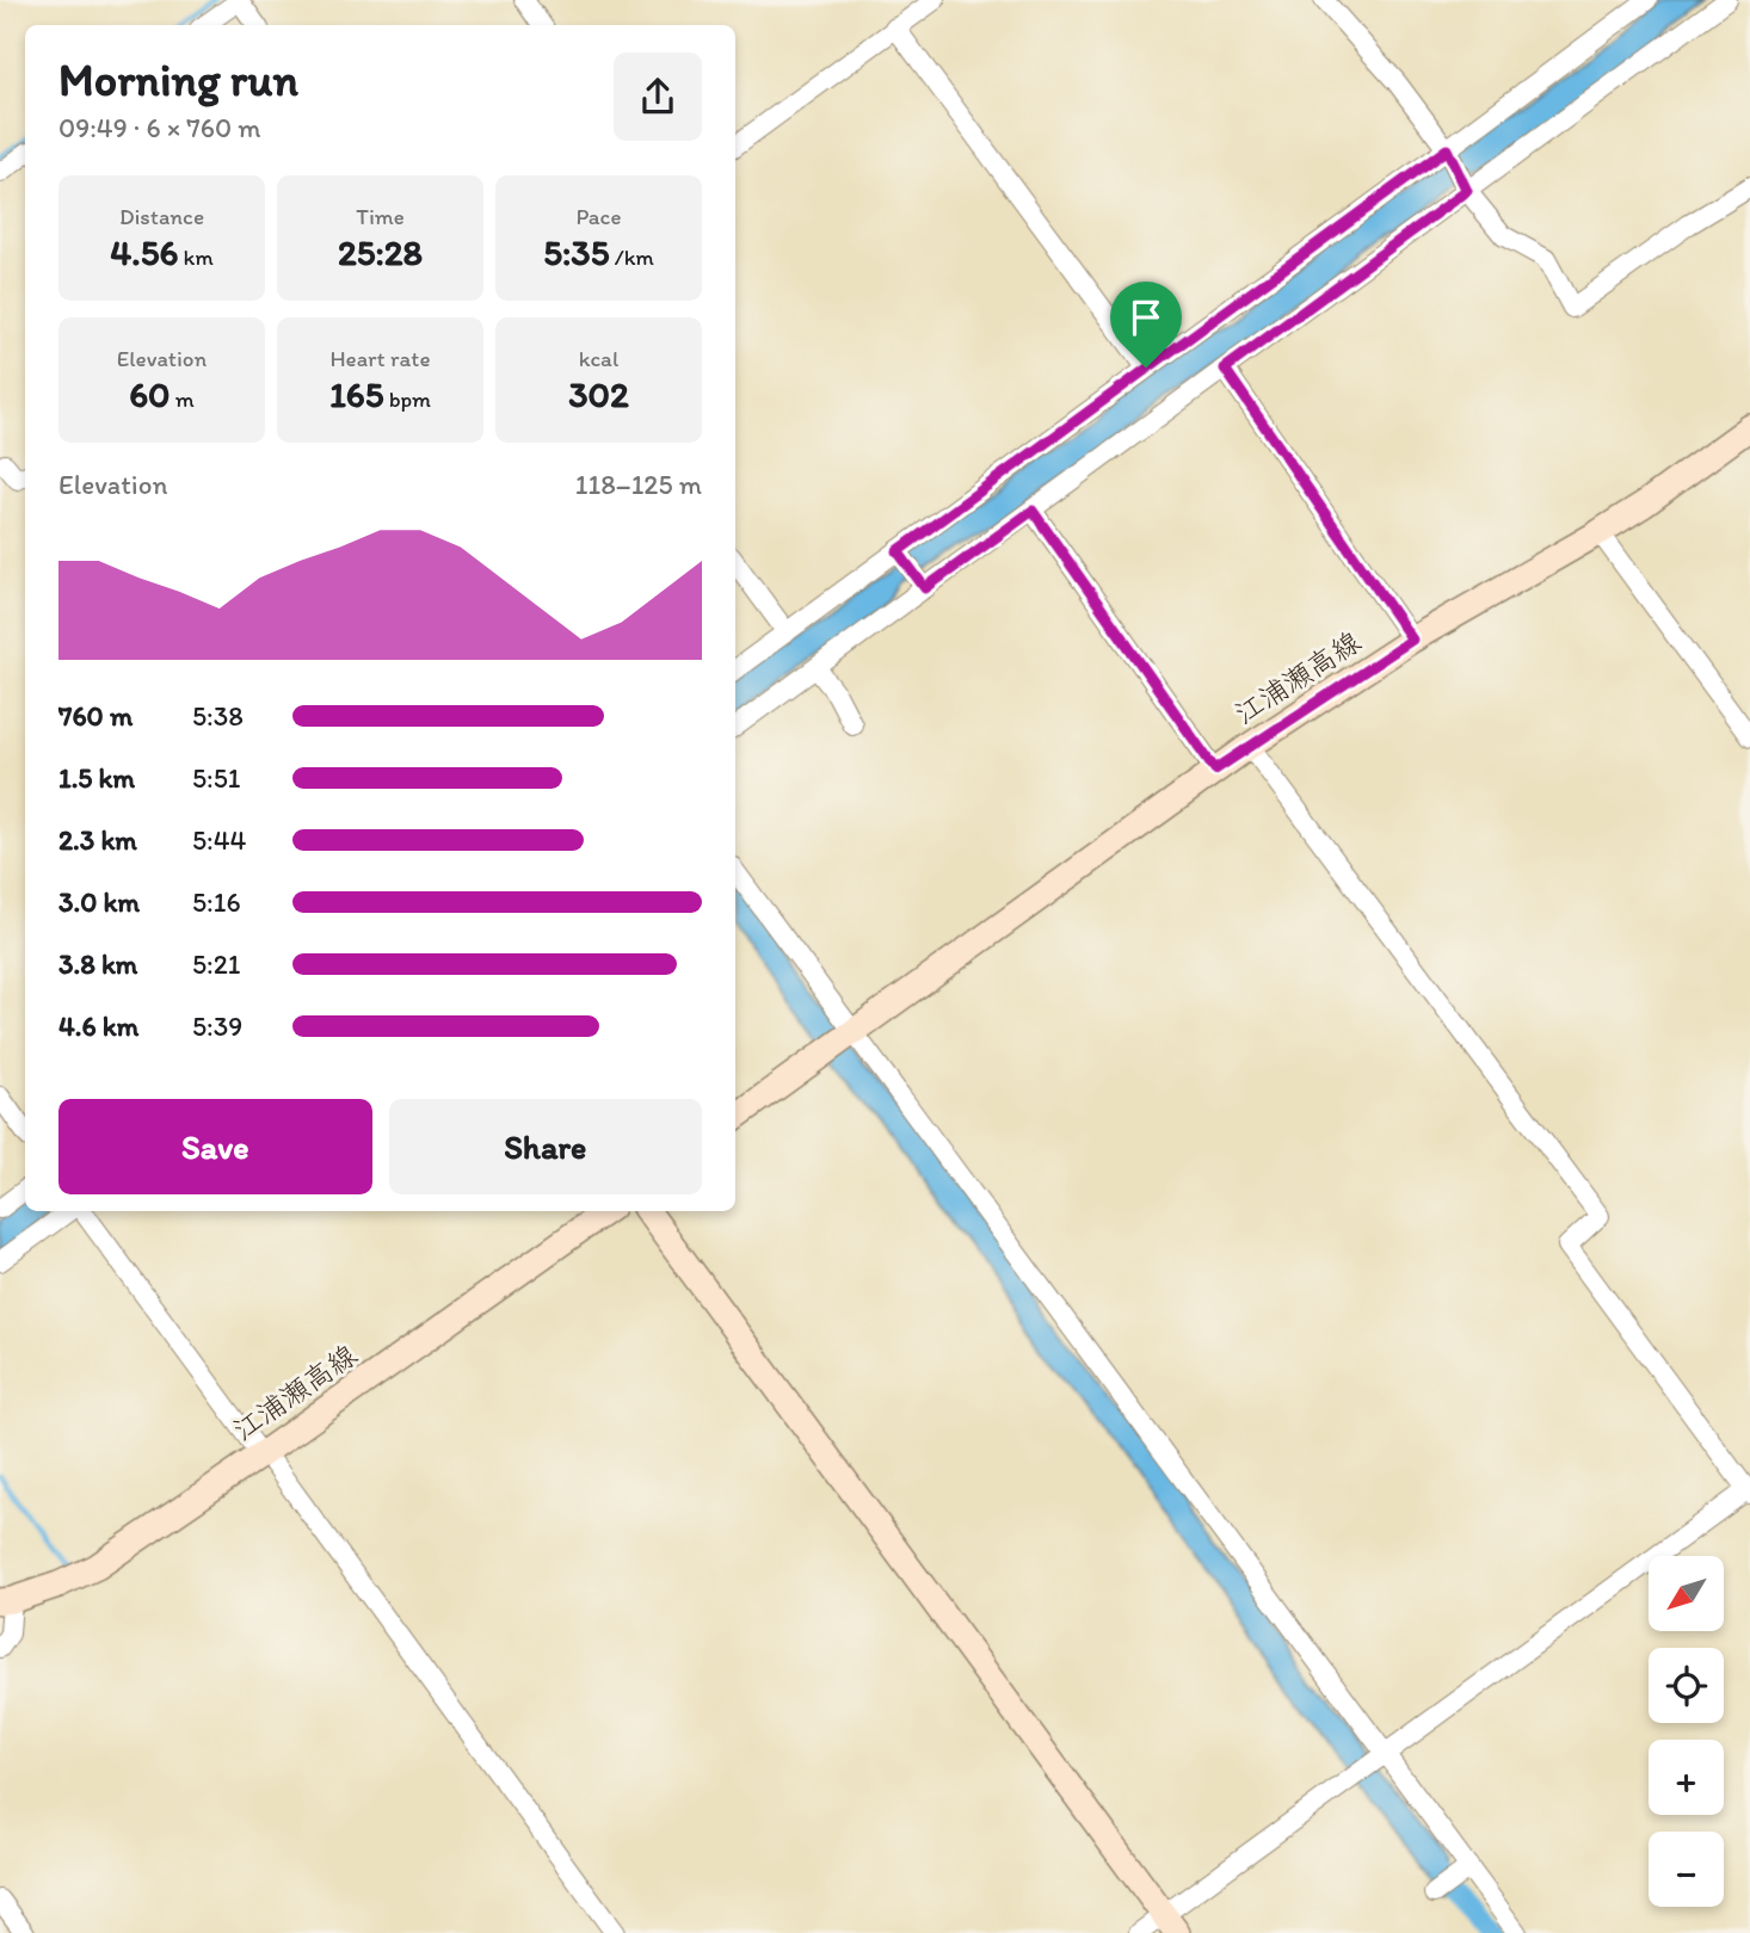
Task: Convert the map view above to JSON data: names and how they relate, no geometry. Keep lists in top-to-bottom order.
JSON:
{
  "streets": {
    "main road": ["江浦瀬高線"]
  },
  "north": "bottom left",
  "page": {
    "heading": ["Morning run", "09:49 · 6 × 760 m"],
    "stats": [
      ["Distance", "4.56 km"],
      ["Time", "25:28"],
      ["Pace", "5:35 /km"],
      ["Elevation", "60 m"],
      ["Heart rate", "165 bpm"],
      ["kcal", "302"]
    ],
    "chart": ["Elevation", "118–125 m"],
    "list": [
      {
        "name": "760 m",
        "note": "5:38"
      },
      {
        "name": "1.5 km",
        "note": "5:51"
      },
      {
        "name": "2.3 km",
        "note": "5:44"
      },
      {
        "name": "3.0 km",
        "note": "5:16"
      },
      {
        "name": "3.8 km",
        "note": "5:21"
      },
      {
        "name": "4.6 km",
        "note": "5:39"
      }
    ],
    "buttons": ["Save", "Share"],
    "map_buttons": ["+", "−"]
  }
}
